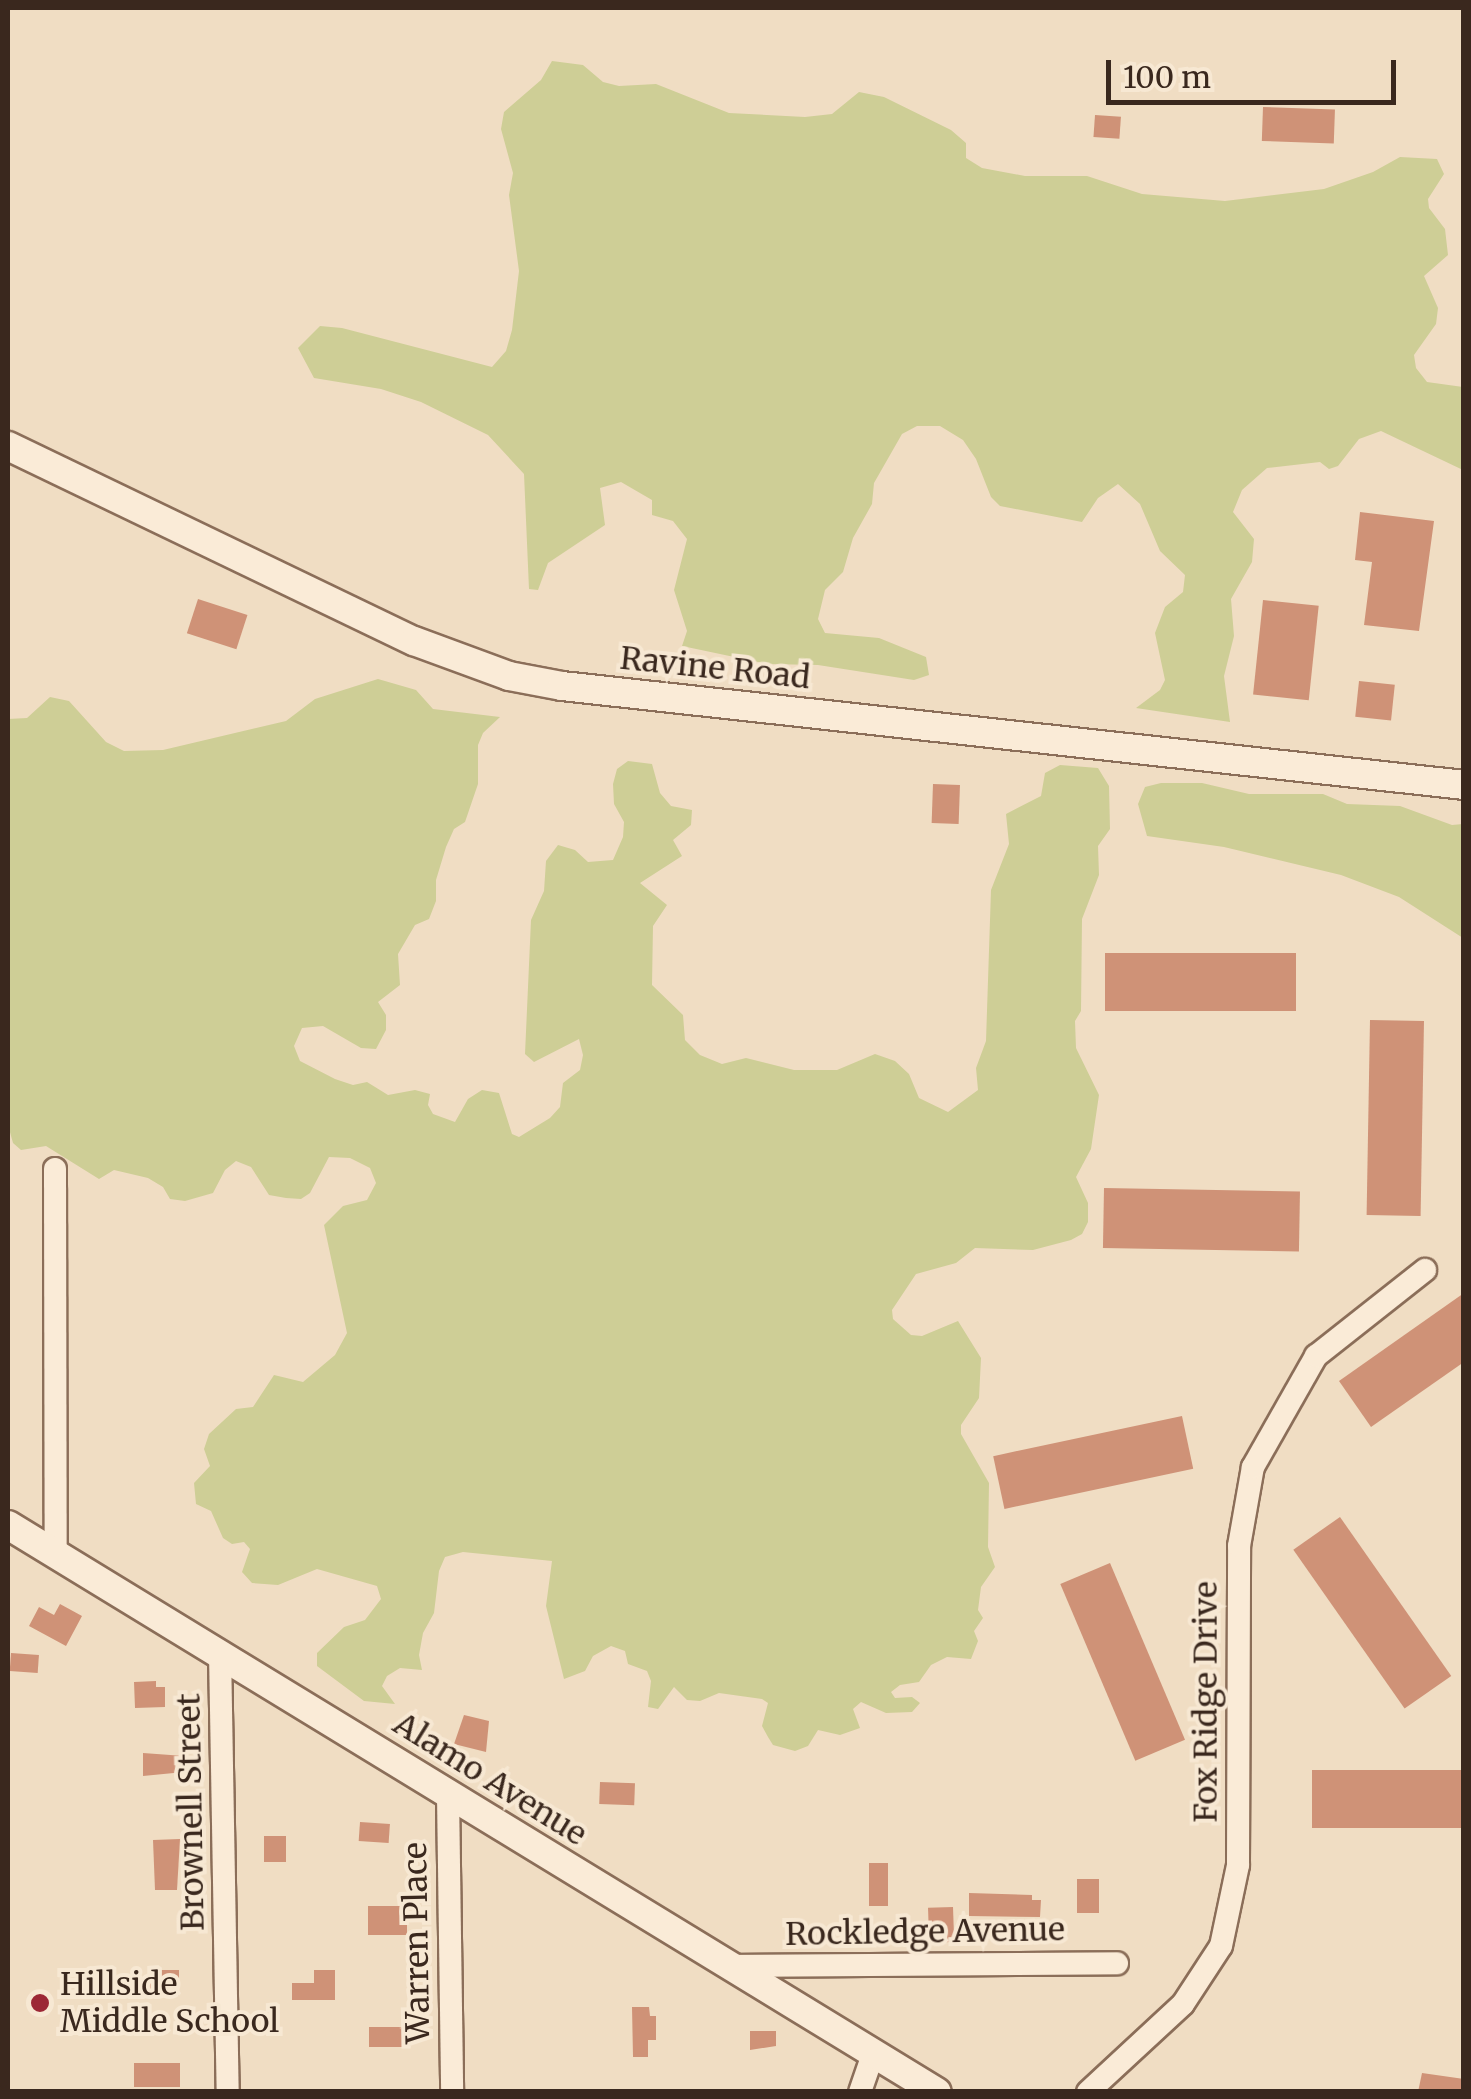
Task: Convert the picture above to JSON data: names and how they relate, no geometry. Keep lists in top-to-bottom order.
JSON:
{
  "streets": {
    "street": [
      "Ravine Road",
      "Fox Ridge Drive",
      "Alamo Avenue",
      "Brownell Street",
      "Rockledge Avenue",
      "Warren Place"
    ]
  },
  "crossings": [
    ["Alamo Avenue", "Brownell Street"],
    ["Alamo Avenue", "Rockledge Avenue"],
    ["Alamo Avenue", "Warren Place"]
  ],
  "places": ["Hillside Middle School"],
  "scale_bar": "100 m"
}
